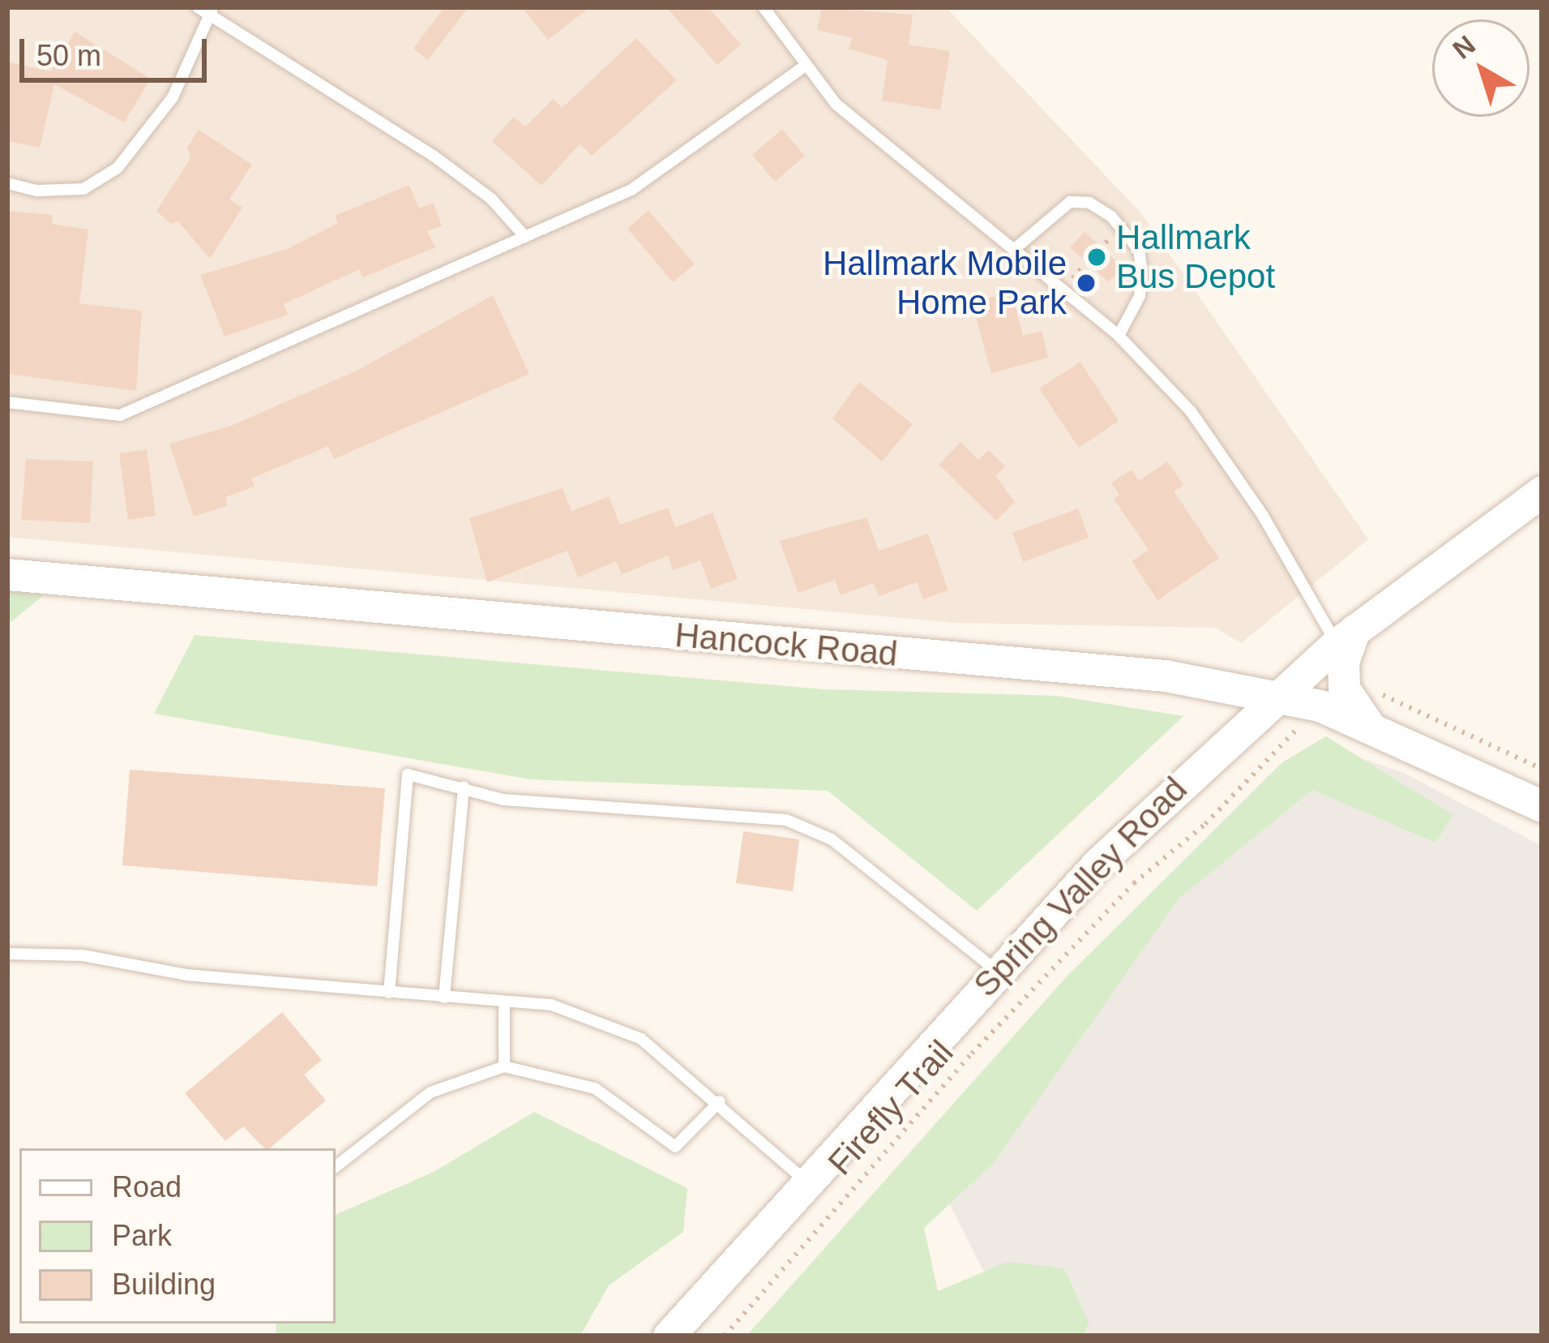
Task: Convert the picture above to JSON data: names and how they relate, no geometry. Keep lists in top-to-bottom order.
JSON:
{
  "streets": {
    "street": ["Hancock Road", "Spring Valley Road"],
    "path": ["Firefly Trail"]
  },
  "crossings": [
    ["Hancock Road", "Spring Valley Road"]
  ],
  "places": ["Hallmark Bus Depot", "Hallmark Mobile Home Park"],
  "legend": ["Road", "Park", "Building"],
  "scale_bar": "50 m",
  "north": "top left"
}
